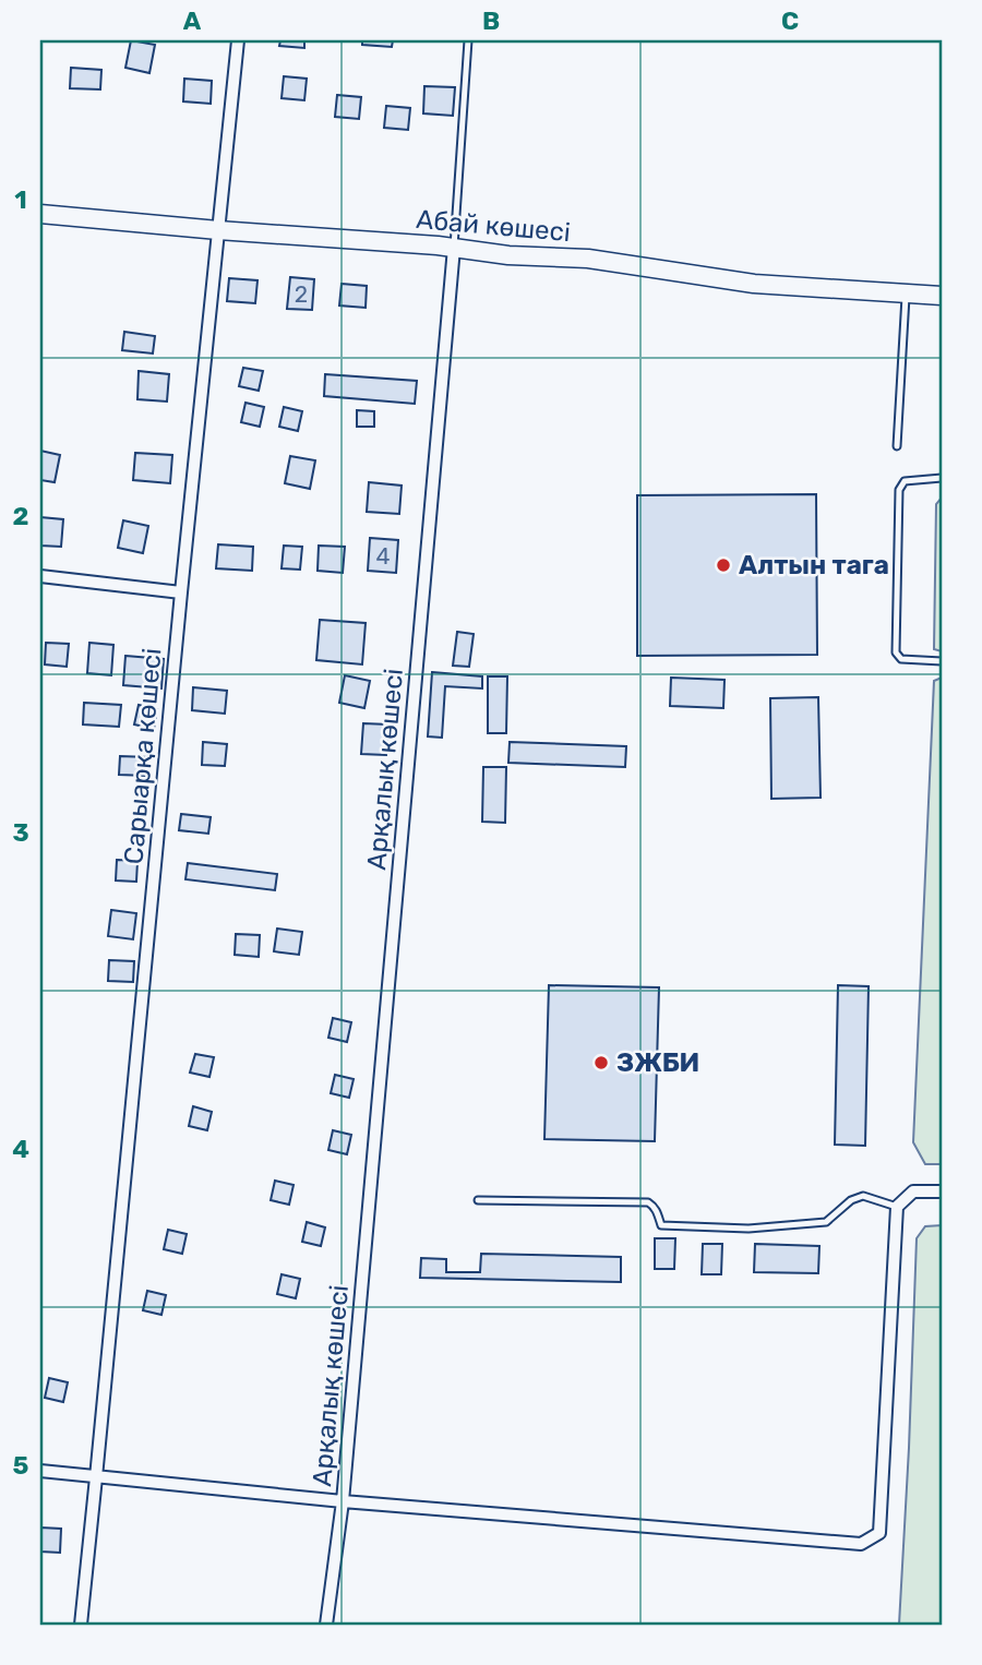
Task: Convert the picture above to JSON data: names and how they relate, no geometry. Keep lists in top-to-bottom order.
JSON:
{
  "streets": {
    "main road": ["Абай көшесі"],
    "street": ["Сарыарқа көшесі", "Арқалық көшесі"]
  },
  "crossings": [
    ["Абай көшесі", "Сарыарқа көшесі"],
    ["Абай көшесі", "Арқалық көшесі"]
  ],
  "places": ["Алтын тага", "ЗЖБИ"],
  "house_numbers": ["2", "4"],
  "grid": {
    "columns": ["A", "B", "C"],
    "rows": [
      "1",
      "2",
      "3",
      "4",
      "5"
    ]
  }
}
